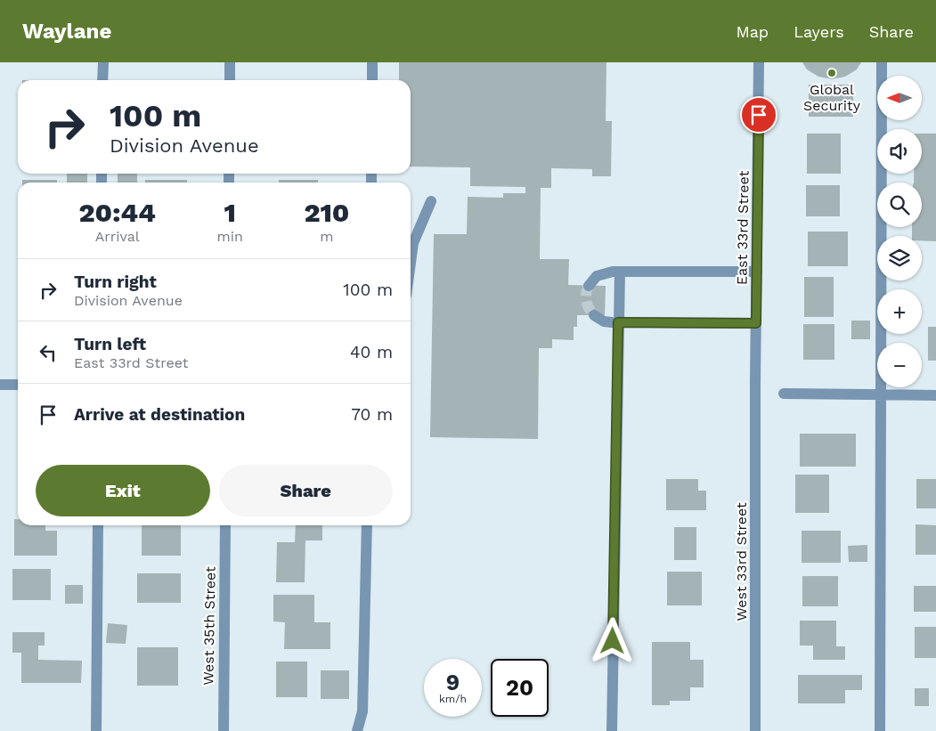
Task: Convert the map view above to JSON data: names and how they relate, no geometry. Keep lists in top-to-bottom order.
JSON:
{
  "streets": {
    "street": ["East 33rd Street", "West 33rd Street", "West 35th Street"]
  },
  "crossings": [
    ["East 33rd Street", "West 33rd Street"]
  ],
  "places": ["Global Security"],
  "north": "left",
  "page": {
    "header": "Waylane",
    "nav": ["Map", "Layers", "Share"],
    "map_buttons": ["+", "−"],
    "turn": ["100 m", "Division Avenue"],
    "eta": [
      "20:44",
      "Arrival",
      "1",
      "min",
      "210",
      "m"
    ],
    "list": [
      {
        "name": "Turn right",
        "note": "Division Avenue",
        "value": "100 m"
      },
      {
        "name": "Turn left",
        "note": "East 33rd Street",
        "value": "40 m"
      },
      {
        "name": "Arrive at destination",
        "value": "70 m"
      }
    ],
    "buttons": ["Exit", "Share"],
    "speed": "9 km/h",
    "limit": "20"
  }
}
